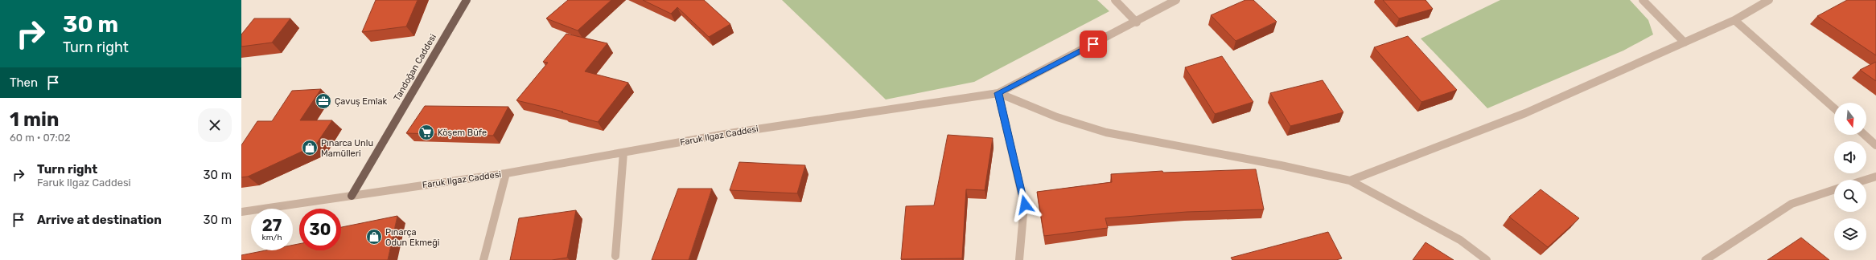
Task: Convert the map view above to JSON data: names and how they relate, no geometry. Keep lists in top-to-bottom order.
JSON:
{
  "streets": {
    "main road": ["Tandoğan Caddesi"],
    "street": ["Faruk Ilgaz Caddesi"]
  },
  "crossings": [
    ["Tandoğan Caddesi", "Faruk Ilgaz Caddesi"]
  ],
  "places": {
    "office": ["Çavuş Emlak"],
    "supermarket": ["Köşem Büfe"],
    "shop": ["Pınarca Unlu Mamülleri", "Pınarça Odun Ekmeği"]
  },
  "north": "bottom",
  "page": {
    "turn": ["30 m", "Turn right"],
    "then": "Then",
    "heading": ["1 min", "60 m · 07:02"],
    "list": [
      {
        "name": "Turn right",
        "note": "Faruk Ilgaz Caddesi",
        "value": "30 m"
      },
      {
        "name": "Arrive at destination",
        "value": "30 m"
      }
    ],
    "speed": "27 km/h",
    "limit": "30"
  }
}
